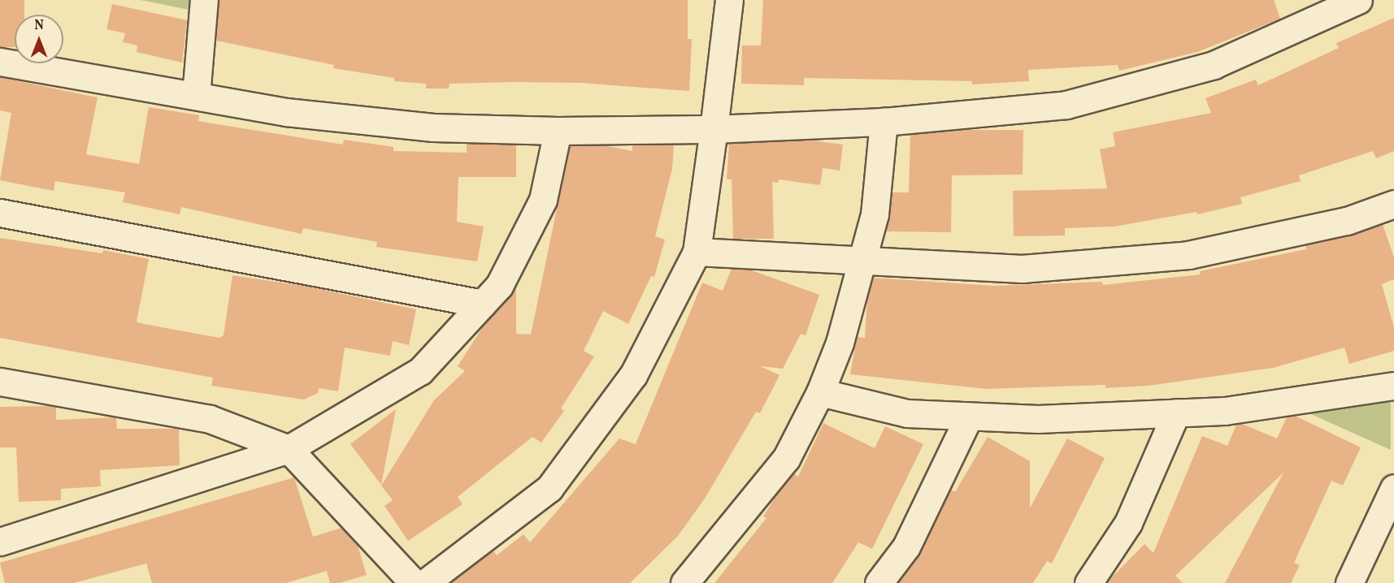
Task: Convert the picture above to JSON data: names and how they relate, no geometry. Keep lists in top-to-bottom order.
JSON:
{
  "north": "top"
}
